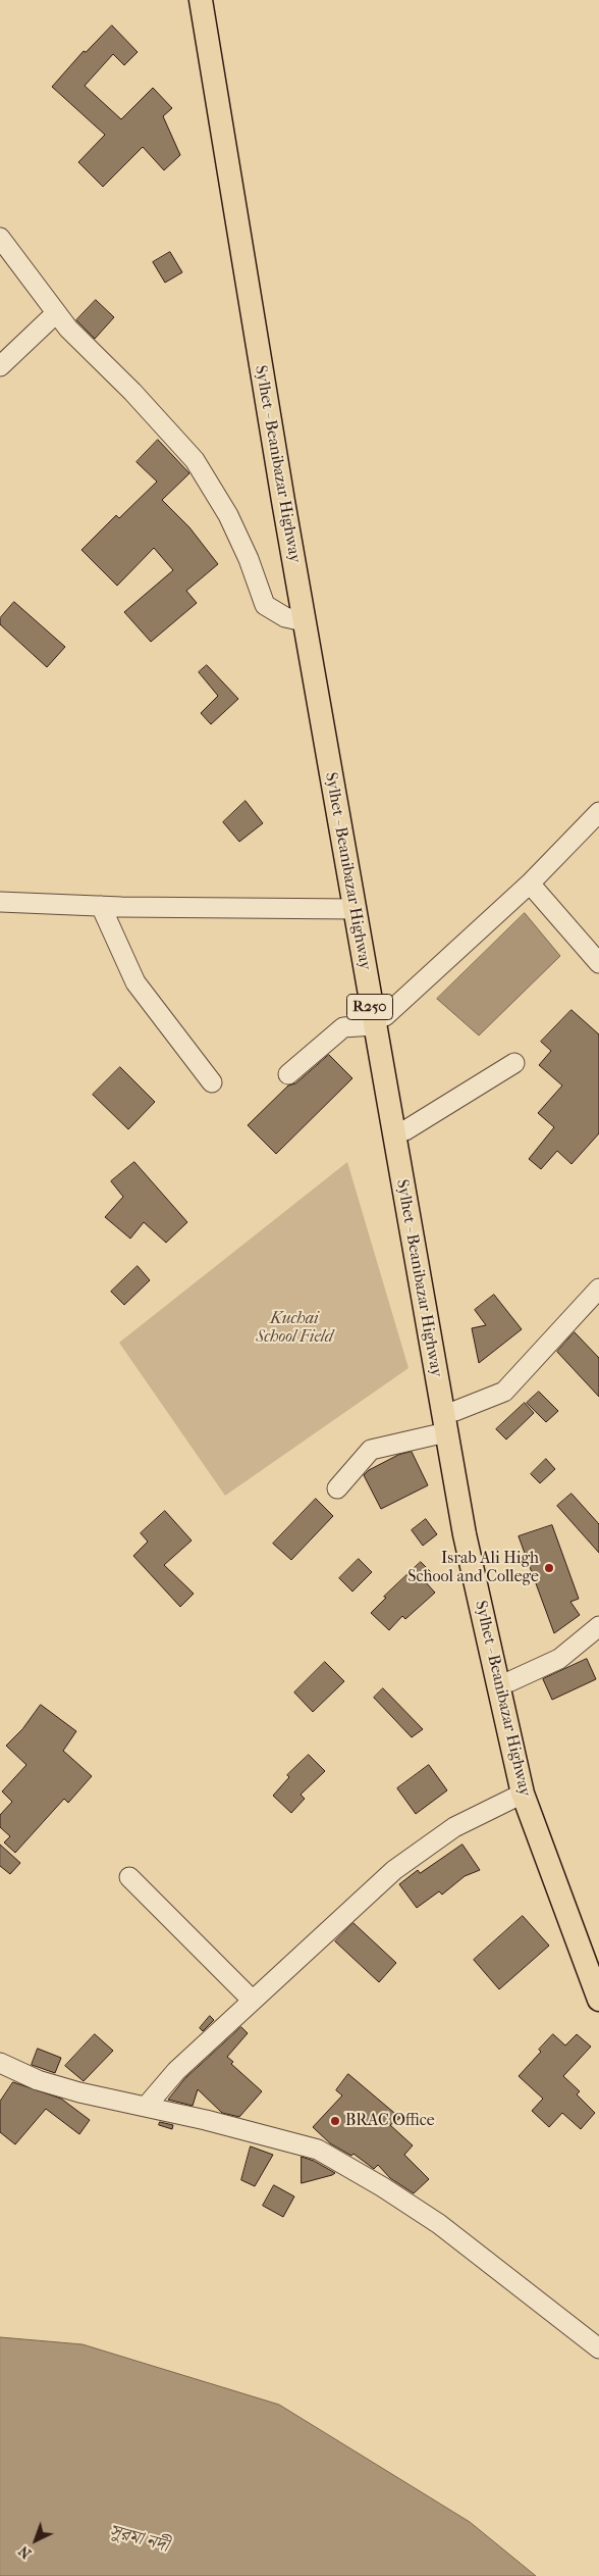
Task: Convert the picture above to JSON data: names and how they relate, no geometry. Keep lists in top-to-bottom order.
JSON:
{
  "streets": {
    "main road": ["Sylhet - Beanibazar Highway", "R250"]
  },
  "water": ["সুরমা নদী"],
  "parks": ["Kuchai School Field"],
  "places": ["Israb Ali High School and College", "BRAC Office"],
  "north": "bottom left"
}
